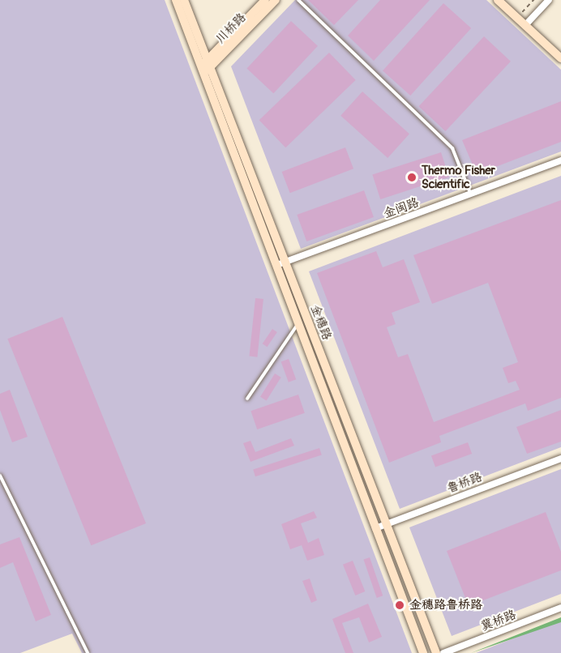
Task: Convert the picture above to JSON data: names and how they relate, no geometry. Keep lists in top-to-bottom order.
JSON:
{
  "streets": {
    "street": [
      "川桥路",
      "金闽路",
      "金穗路",
      "鲁桥路",
      "冀桥路"
    ]
  },
  "crossings": [
    ["川桥路", "金穗路"],
    ["金闽路", "金穗路"],
    ["金穗路", "鲁桥路"]
  ],
  "places": ["Thermo Fisher Scientific", "金穗路鲁桥路"]
}
